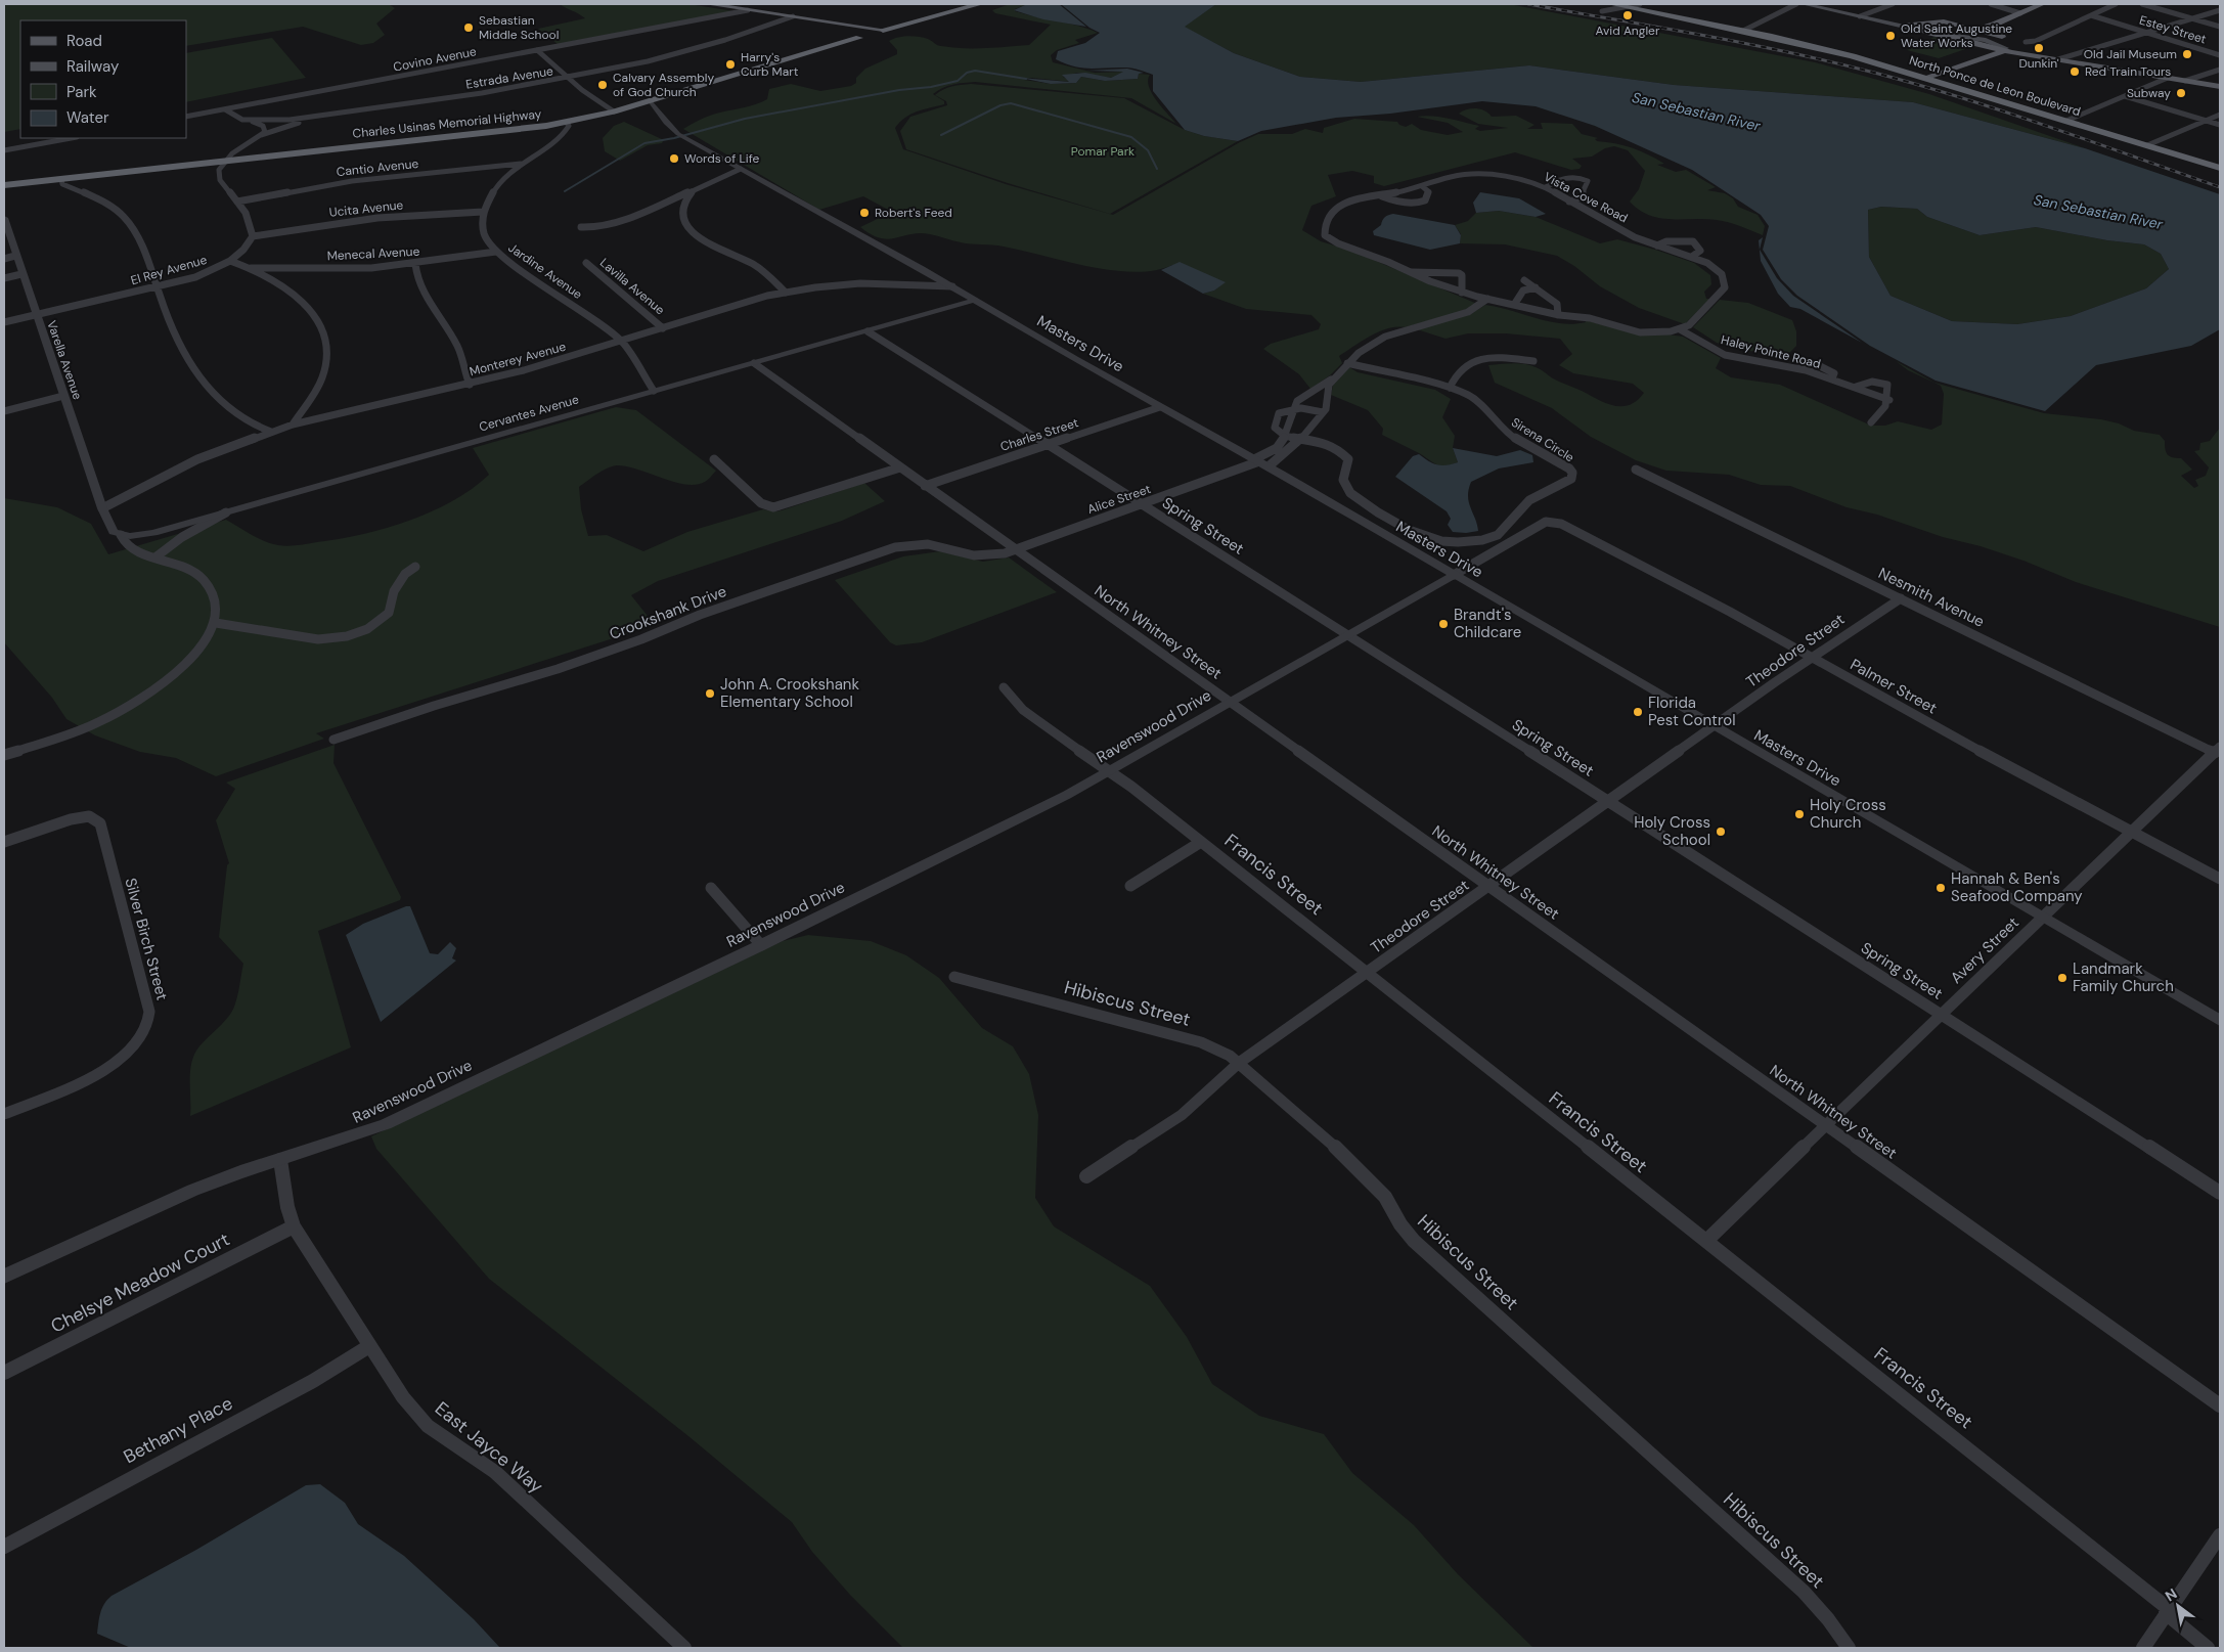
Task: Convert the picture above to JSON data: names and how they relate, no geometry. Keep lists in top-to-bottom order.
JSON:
{
  "streets": {
    "highway": ["North Ponce de Leon Boulevard", "Charles Usinas Memorial Highway"],
    "street": [
      "Estey Street",
      "Covino Avenue",
      "Estrada Avenue",
      "Cantio Avenue",
      "Vista Cove Road",
      "Ucita Avenue",
      "Menecal Avenue",
      "El Rey Avenue",
      "Jardine Avenue",
      "Lavilla Avenue",
      "Masters Drive",
      "Haley Pointe Road",
      "Monterey Avenue",
      "Varella Avenue",
      "Cervantes Avenue",
      "Charles Street",
      "Sirena Circle",
      "Alice Street",
      "Spring Street",
      "Nesmith Avenue",
      "Crookshank Drive",
      "North Whitney Street",
      "Theodore Street",
      "Palmer Street",
      "Ravenswood Drive",
      "Francis Street",
      "Silver Birch Street",
      "Avery Street",
      "Hibiscus Street",
      "Chelsye Meadow Court",
      "Bethany Place",
      "East Jayce Way"
    ]
  },
  "crossings": [
    ["Charles Usinas Memorial Highway", "Masters Drive"],
    ["Vista Cove Road", "Haley Pointe Road"],
    ["Ucita Avenue", "El Rey Avenue"],
    ["Ucita Avenue", "Jardine Avenue"],
    ["Menecal Avenue", "El Rey Avenue"],
    ["Menecal Avenue", "Jardine Avenue"],
    ["Menecal Avenue", "Monterey Avenue"],
    ["El Rey Avenue", "Monterey Avenue"],
    ["El Rey Avenue", "Varella Avenue"],
    ["Jardine Avenue", "Monterey Avenue"],
    ["Jardine Avenue", "Cervantes Avenue"],
    ["Lavilla Avenue", "Monterey Avenue"],
    ["Masters Drive", "Monterey Avenue"],
    ["Masters Drive", "Cervantes Avenue"],
    ["Masters Drive", "Charles Street"],
    ["Masters Drive", "Alice Street"],
    ["Masters Drive", "Theodore Street"],
    ["Masters Drive", "Ravenswood Drive"],
    ["Masters Drive", "Avery Street"],
    ["Monterey Avenue", "Varella Avenue"],
    ["Cervantes Avenue", "Spring Street"],
    ["Cervantes Avenue", "North Whitney Street"],
    ["Charles Street", "Spring Street"],
    ["Charles Street", "North Whitney Street"],
    ["Alice Street", "Spring Street"],
    ["Alice Street", "Crookshank Drive"],
    ["Alice Street", "North Whitney Street"],
    ["Spring Street", "Theodore Street"],
    ["Spring Street", "Ravenswood Drive"],
    ["Spring Street", "Avery Street"],
    ["Nesmith Avenue", "Theodore Street"],
    ["Nesmith Avenue", "Avery Street"],
    ["Crookshank Drive", "North Whitney Street"],
    ["North Whitney Street", "Theodore Street"],
    ["North Whitney Street", "Ravenswood Drive"],
    ["North Whitney Street", "Avery Street"],
    ["Theodore Street", "Palmer Street"],
    ["Theodore Street", "Francis Street"],
    ["Theodore Street", "Hibiscus Street"],
    ["Palmer Street", "Ravenswood Drive"],
    ["Palmer Street", "Avery Street"],
    ["Ravenswood Drive", "Francis Street"],
    ["Ravenswood Drive", "East Jayce Way"],
    ["Francis Street", "Avery Street"],
    ["Chelsye Meadow Court", "East Jayce Way"],
    ["Bethany Place", "East Jayce Way"]
  ],
  "water": ["San Sebastian River"],
  "parks": ["Pomar Park"],
  "places": [
    "Avid Angler",
    "Sebastian Middle School",
    "Old Saint Augustine Water Works",
    "Dunkin'",
    "Old Jail Museum",
    "Harry's Curb Mart",
    "Red Train Tours",
    "Calvary Assembly of God Church",
    "Subway",
    "Words of Life",
    "Robert's Feed",
    "Brandt's Childcare",
    "John A. Crookshank Elementary School",
    "Florida Pest Control",
    "Holy Cross Church",
    "Holy Cross School",
    "Hannah & Ben's Seafood Company",
    "Landmark Family Church"
  ],
  "legend": [
    "Road",
    "Railway",
    "Park",
    "Water"
  ],
  "north": "top left"
}
